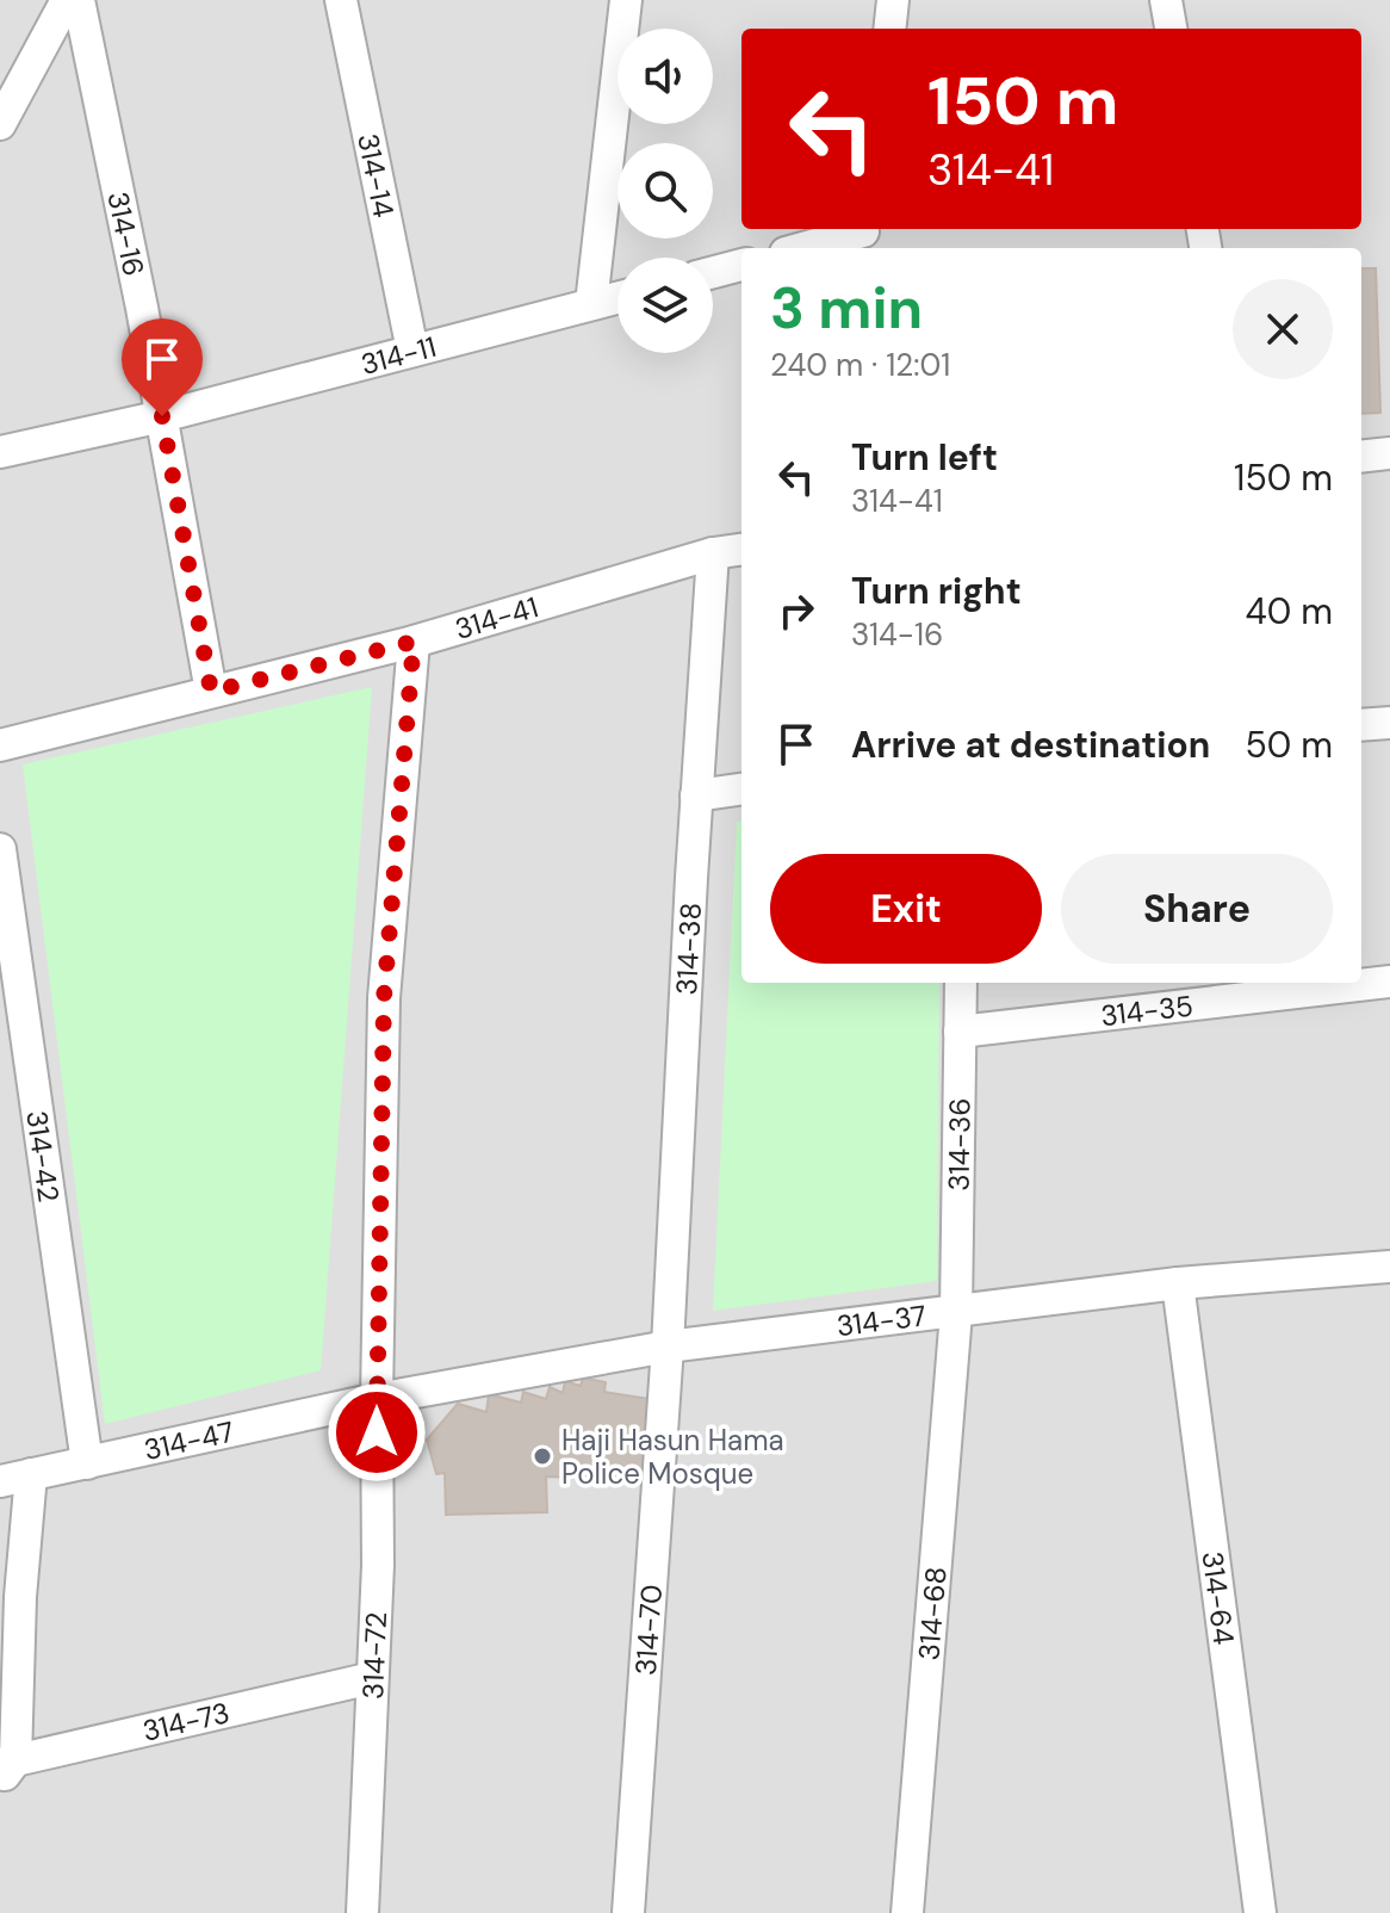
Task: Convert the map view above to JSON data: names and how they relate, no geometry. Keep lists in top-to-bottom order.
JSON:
{
  "streets": {
    "street": [
      "314-14",
      "314-16",
      "314-11",
      "314-41",
      "314-38",
      "314-35",
      "314-36",
      "314-42",
      "314-37",
      "314-47",
      "314-64",
      "314-68",
      "314-70",
      "314-72",
      "314-73"
    ]
  },
  "crossings": [
    ["314-14", "314-11"],
    ["314-16", "314-11"],
    ["314-16", "314-41"],
    ["314-41", "314-38"],
    ["314-41", "314-72"],
    ["314-38", "314-37"],
    ["314-38", "314-70"],
    ["314-35", "314-36"],
    ["314-36", "314-37"],
    ["314-36", "314-68"],
    ["314-42", "314-47"],
    ["314-37", "314-47"],
    ["314-37", "314-64"],
    ["314-37", "314-68"],
    ["314-37", "314-70"],
    ["314-37", "314-72"],
    ["314-47", "314-72"],
    ["314-72", "314-73"]
  ],
  "places": ["Haji Hasun Hama Police Mosque"],
  "page": {
    "turn": ["150 m", "314-41"],
    "heading": ["3 min", "240 m · 12:01"],
    "list": [
      {
        "name": "Turn left",
        "note": "314-41",
        "value": "150 m"
      },
      {
        "name": "Turn right",
        "note": "314-16",
        "value": "40 m"
      },
      {
        "name": "Arrive at destination",
        "value": "50 m"
      }
    ],
    "buttons": ["Exit", "Share"]
  }
}
